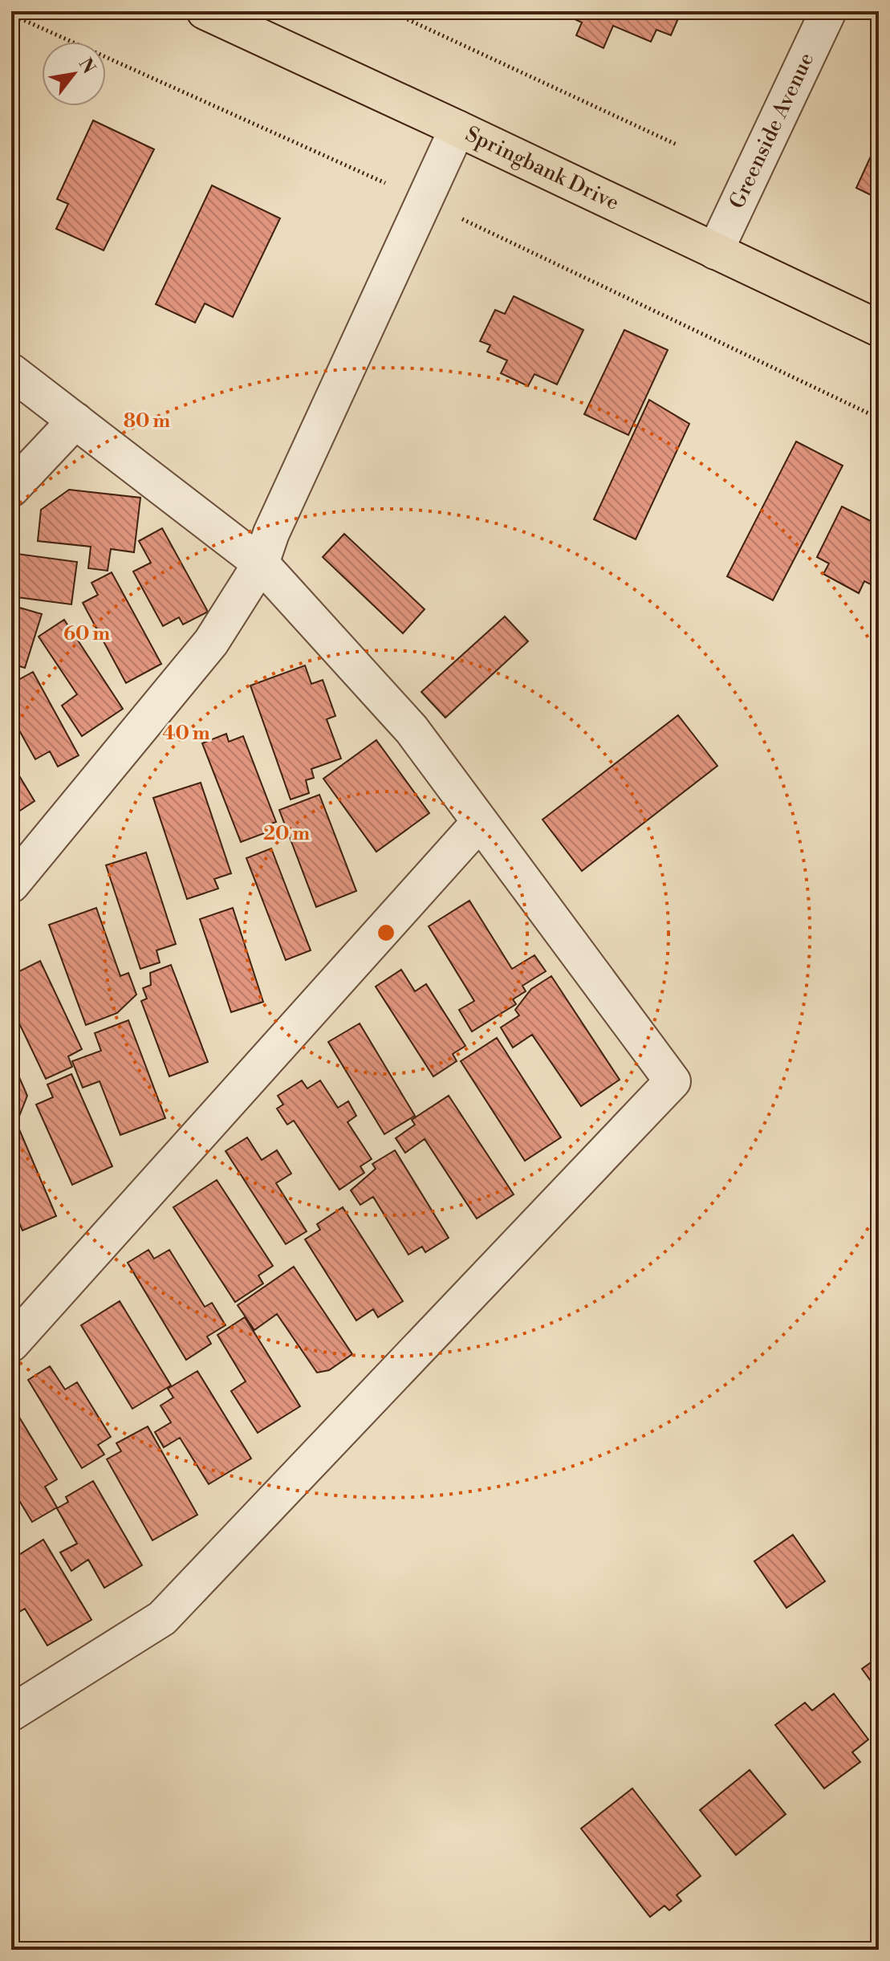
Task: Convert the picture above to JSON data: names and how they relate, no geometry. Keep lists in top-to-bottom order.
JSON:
{
  "streets": {
    "main road": ["Springbank Drive"],
    "street": ["Greenside Avenue"]
  },
  "crossings": [
    ["Greenside Avenue", "Springbank Drive"]
  ],
  "north": "top right",
  "rings": [
    "80 m",
    "60 m",
    "40 m",
    "20 m"
  ]
}
